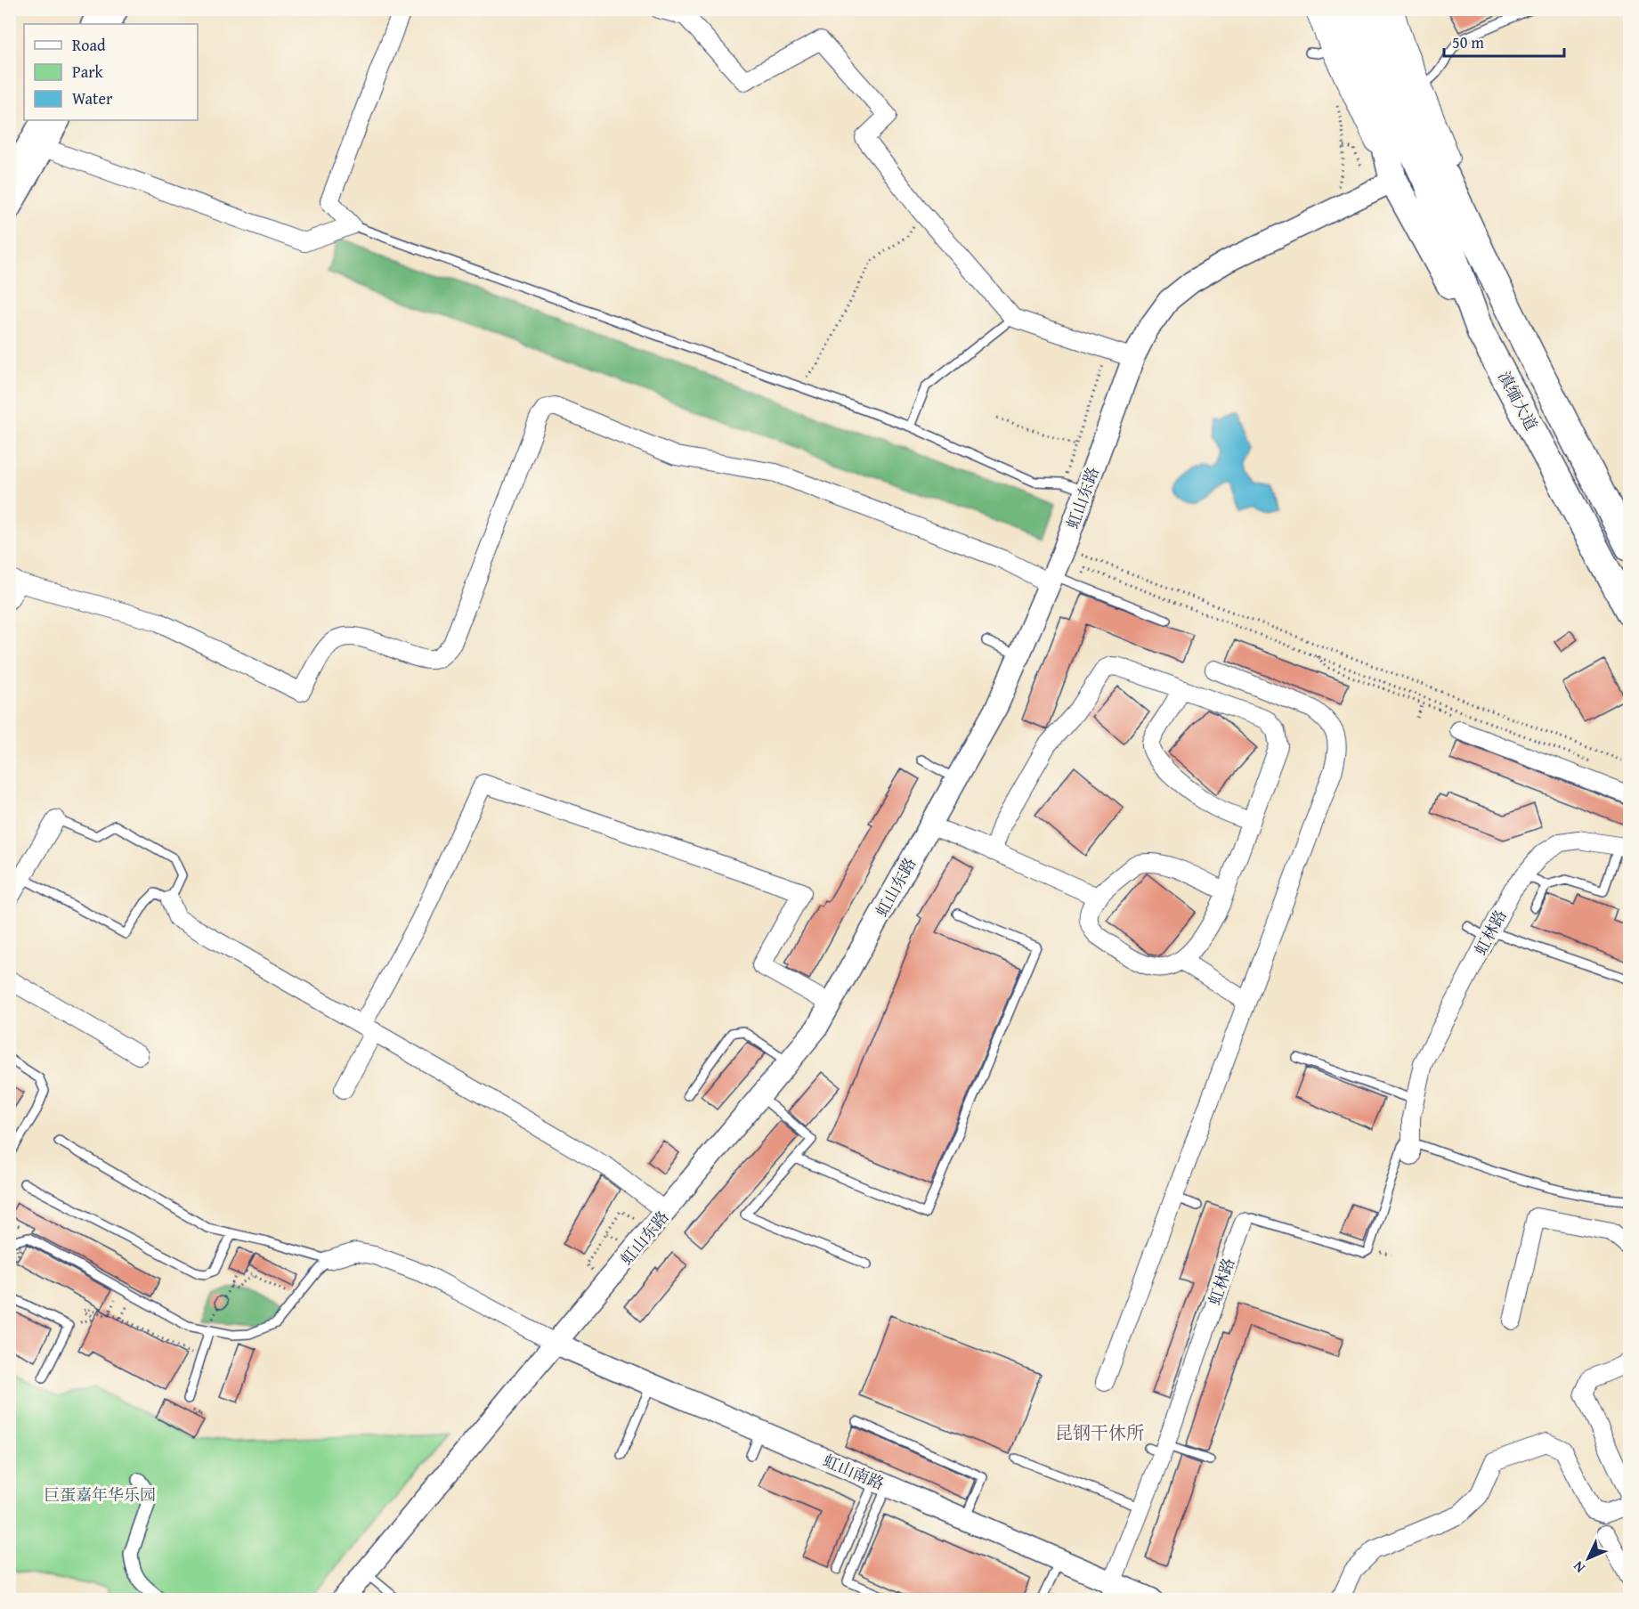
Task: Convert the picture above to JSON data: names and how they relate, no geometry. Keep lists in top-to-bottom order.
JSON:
{
  "streets": {
    "main road": ["滇缅大道"],
    "street": ["虹山东路", "虹林路", "虹山南路"]
  },
  "crossings": [
    ["虹山东路", "虹山南路"],
    ["虹林路", "虹山南路"]
  ],
  "districts": ["昆钢干休所"],
  "parks": ["巨蛋嘉年华乐园"],
  "legend": ["Road", "Park", "Water"],
  "scale_bar": "50 m",
  "north": "bottom left"
}
